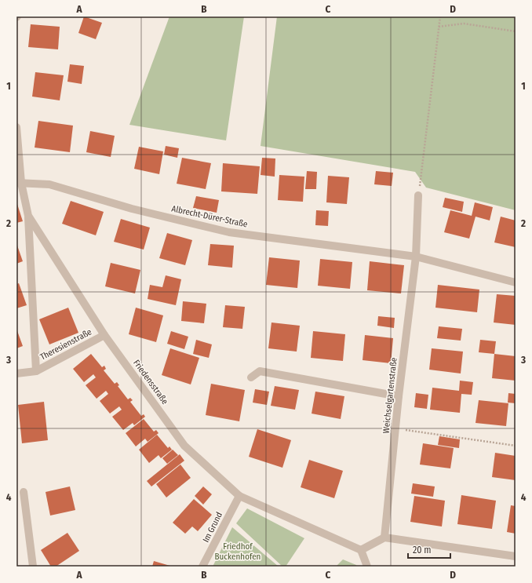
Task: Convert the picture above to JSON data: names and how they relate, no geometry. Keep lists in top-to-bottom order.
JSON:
{
  "streets": {
    "street": [
      "Albrecht-Dürer-Straße",
      "Theresienstraße",
      "Friedensstraße",
      "Weichselgartenstraße",
      "Im Grund"
    ]
  },
  "crossings": [
    ["Albrecht-Dürer-Straße", "Friedensstraße"],
    ["Albrecht-Dürer-Straße", "Weichselgartenstraße"],
    ["Theresienstraße", "Friedensstraße"],
    ["Friedensstraße", "Im Grund"]
  ],
  "parks": ["Friedhof Buckenhofen"],
  "scale_bar": "20 m",
  "grid": {
    "columns": [
      "A",
      "B",
      "C",
      "D"
    ],
    "rows": [
      "1",
      "2",
      "3",
      "4"
    ]
  }
}
